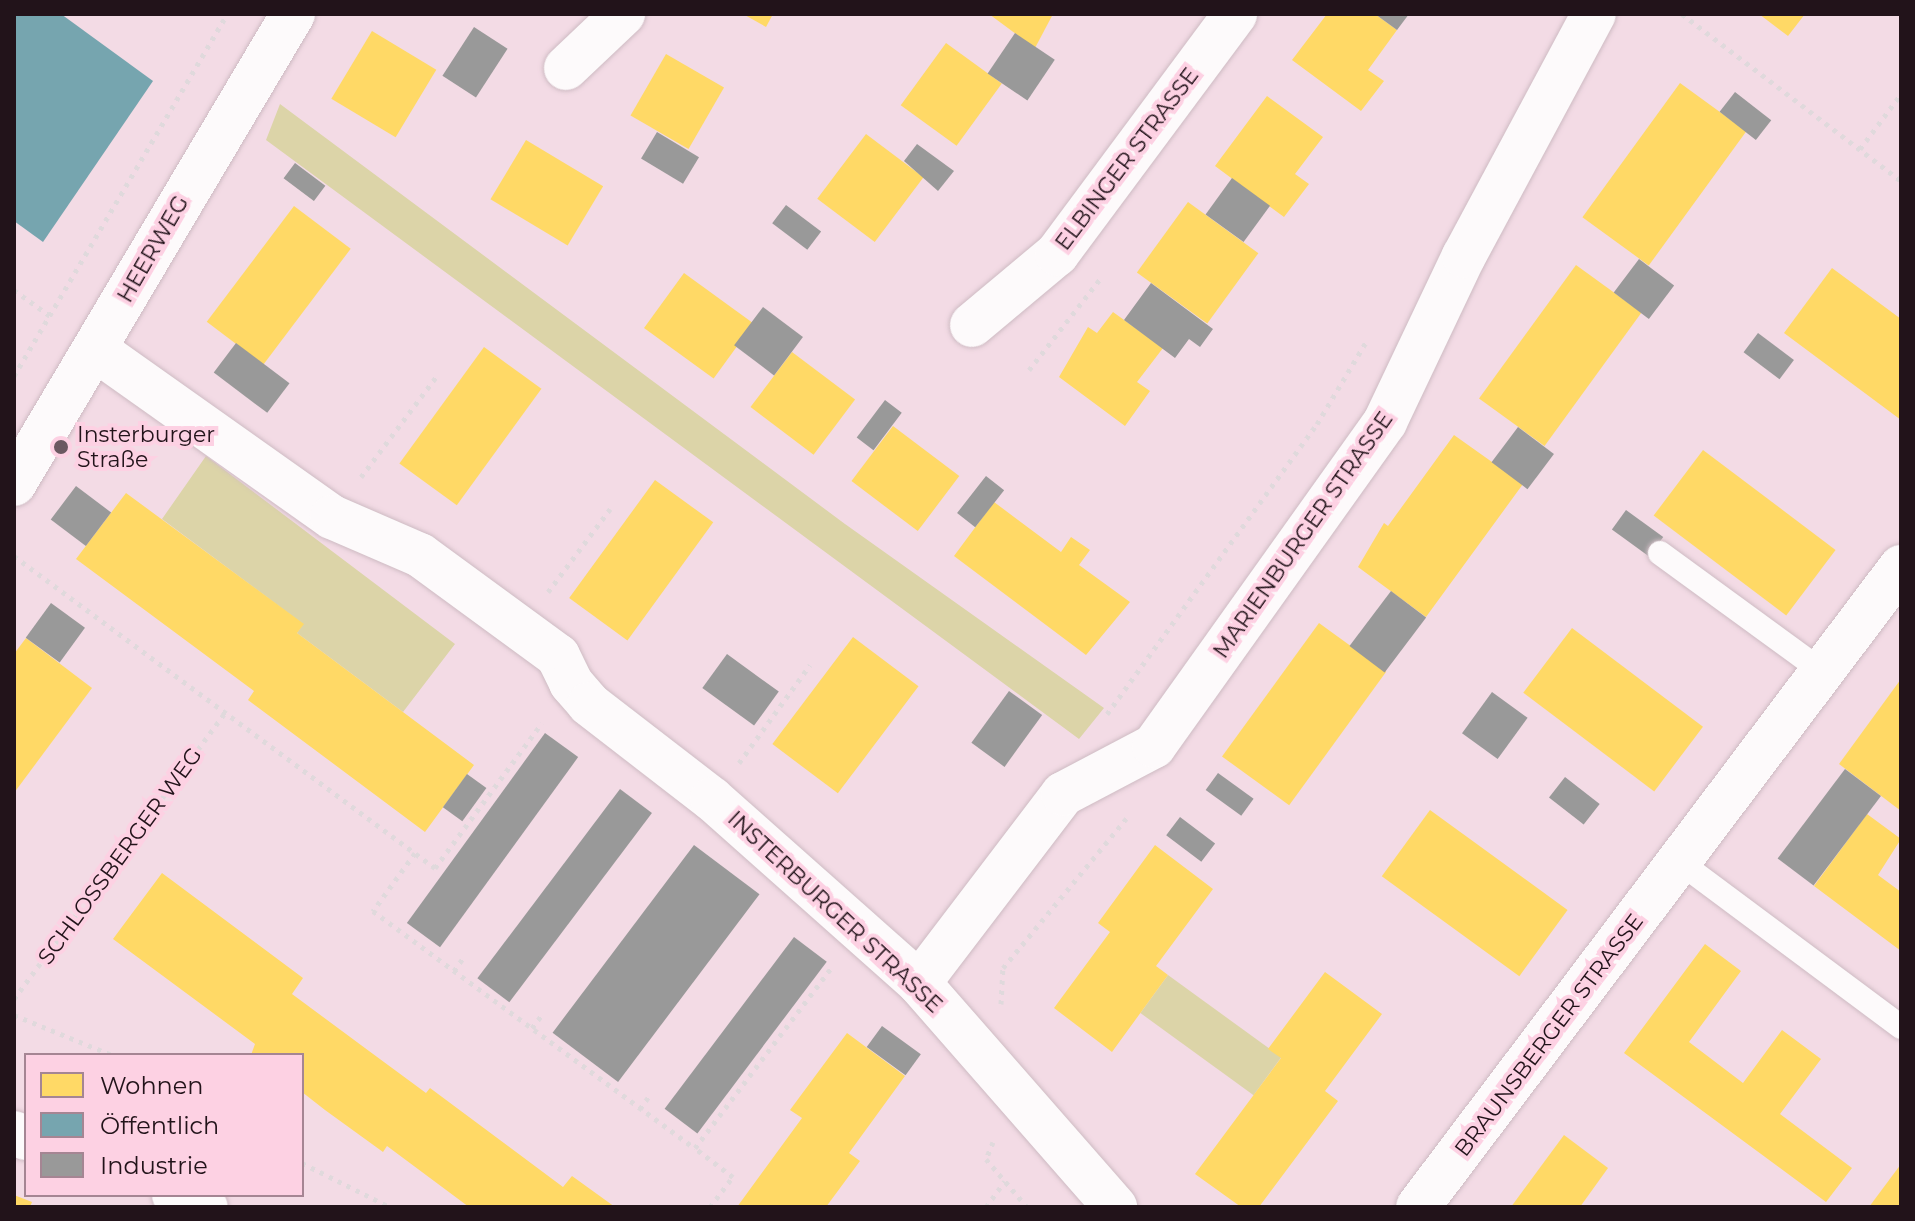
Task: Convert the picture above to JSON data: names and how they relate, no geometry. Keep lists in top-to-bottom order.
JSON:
{
  "streets": {
    "street": [
      "ELBINGER STRASSE",
      "HEERWEG",
      "MARIENBURGER STRASSE",
      "INSTERBURGER STRASSE",
      "BRAUNSBERGER STRASSE"
    ],
    "path": ["SCHLOSSBERGER WEG"]
  },
  "crossings": [
    ["HEERWEG", "INSTERBURGER STRASSE"],
    ["MARIENBURGER STRASSE", "INSTERBURGER STRASSE"]
  ],
  "places": ["Insterburger Straße"],
  "legend": ["Wohnen", "Öffentlich", "Industrie"]
}
